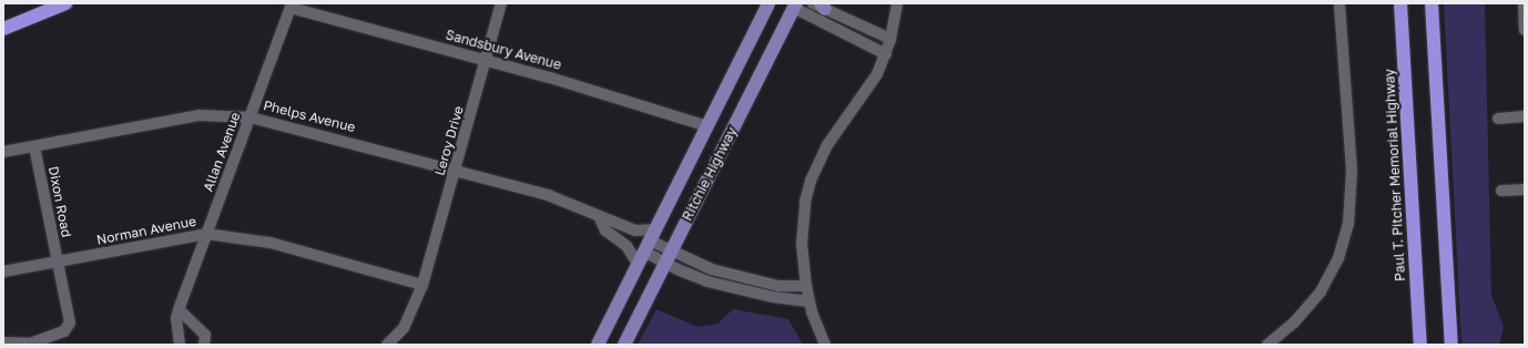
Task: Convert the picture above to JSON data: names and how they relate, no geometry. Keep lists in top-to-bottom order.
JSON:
{
  "streets": {
    "highway": ["Paul T. Pitcher Memorial Highway"],
    "main road": ["Ritchie Highway"],
    "street": [
      "Sandsbury Avenue",
      "Phelps Avenue",
      "Leroy Drive",
      "Allan Avenue",
      "Dixon Road",
      "Norman Avenue"
    ]
  },
  "crossings": [
    ["Sandsbury Avenue", "Leroy Drive"],
    ["Sandsbury Avenue", "Allan Avenue"],
    ["Sandsbury Avenue", "Ritchie Highway"],
    ["Phelps Avenue", "Leroy Drive"],
    ["Phelps Avenue", "Allan Avenue"],
    ["Phelps Avenue", "Ritchie Highway"],
    ["Phelps Avenue", "Dixon Road"],
    ["Leroy Drive", "Norman Avenue"],
    ["Allan Avenue", "Norman Avenue"],
    ["Dixon Road", "Norman Avenue"]
  ]
}
